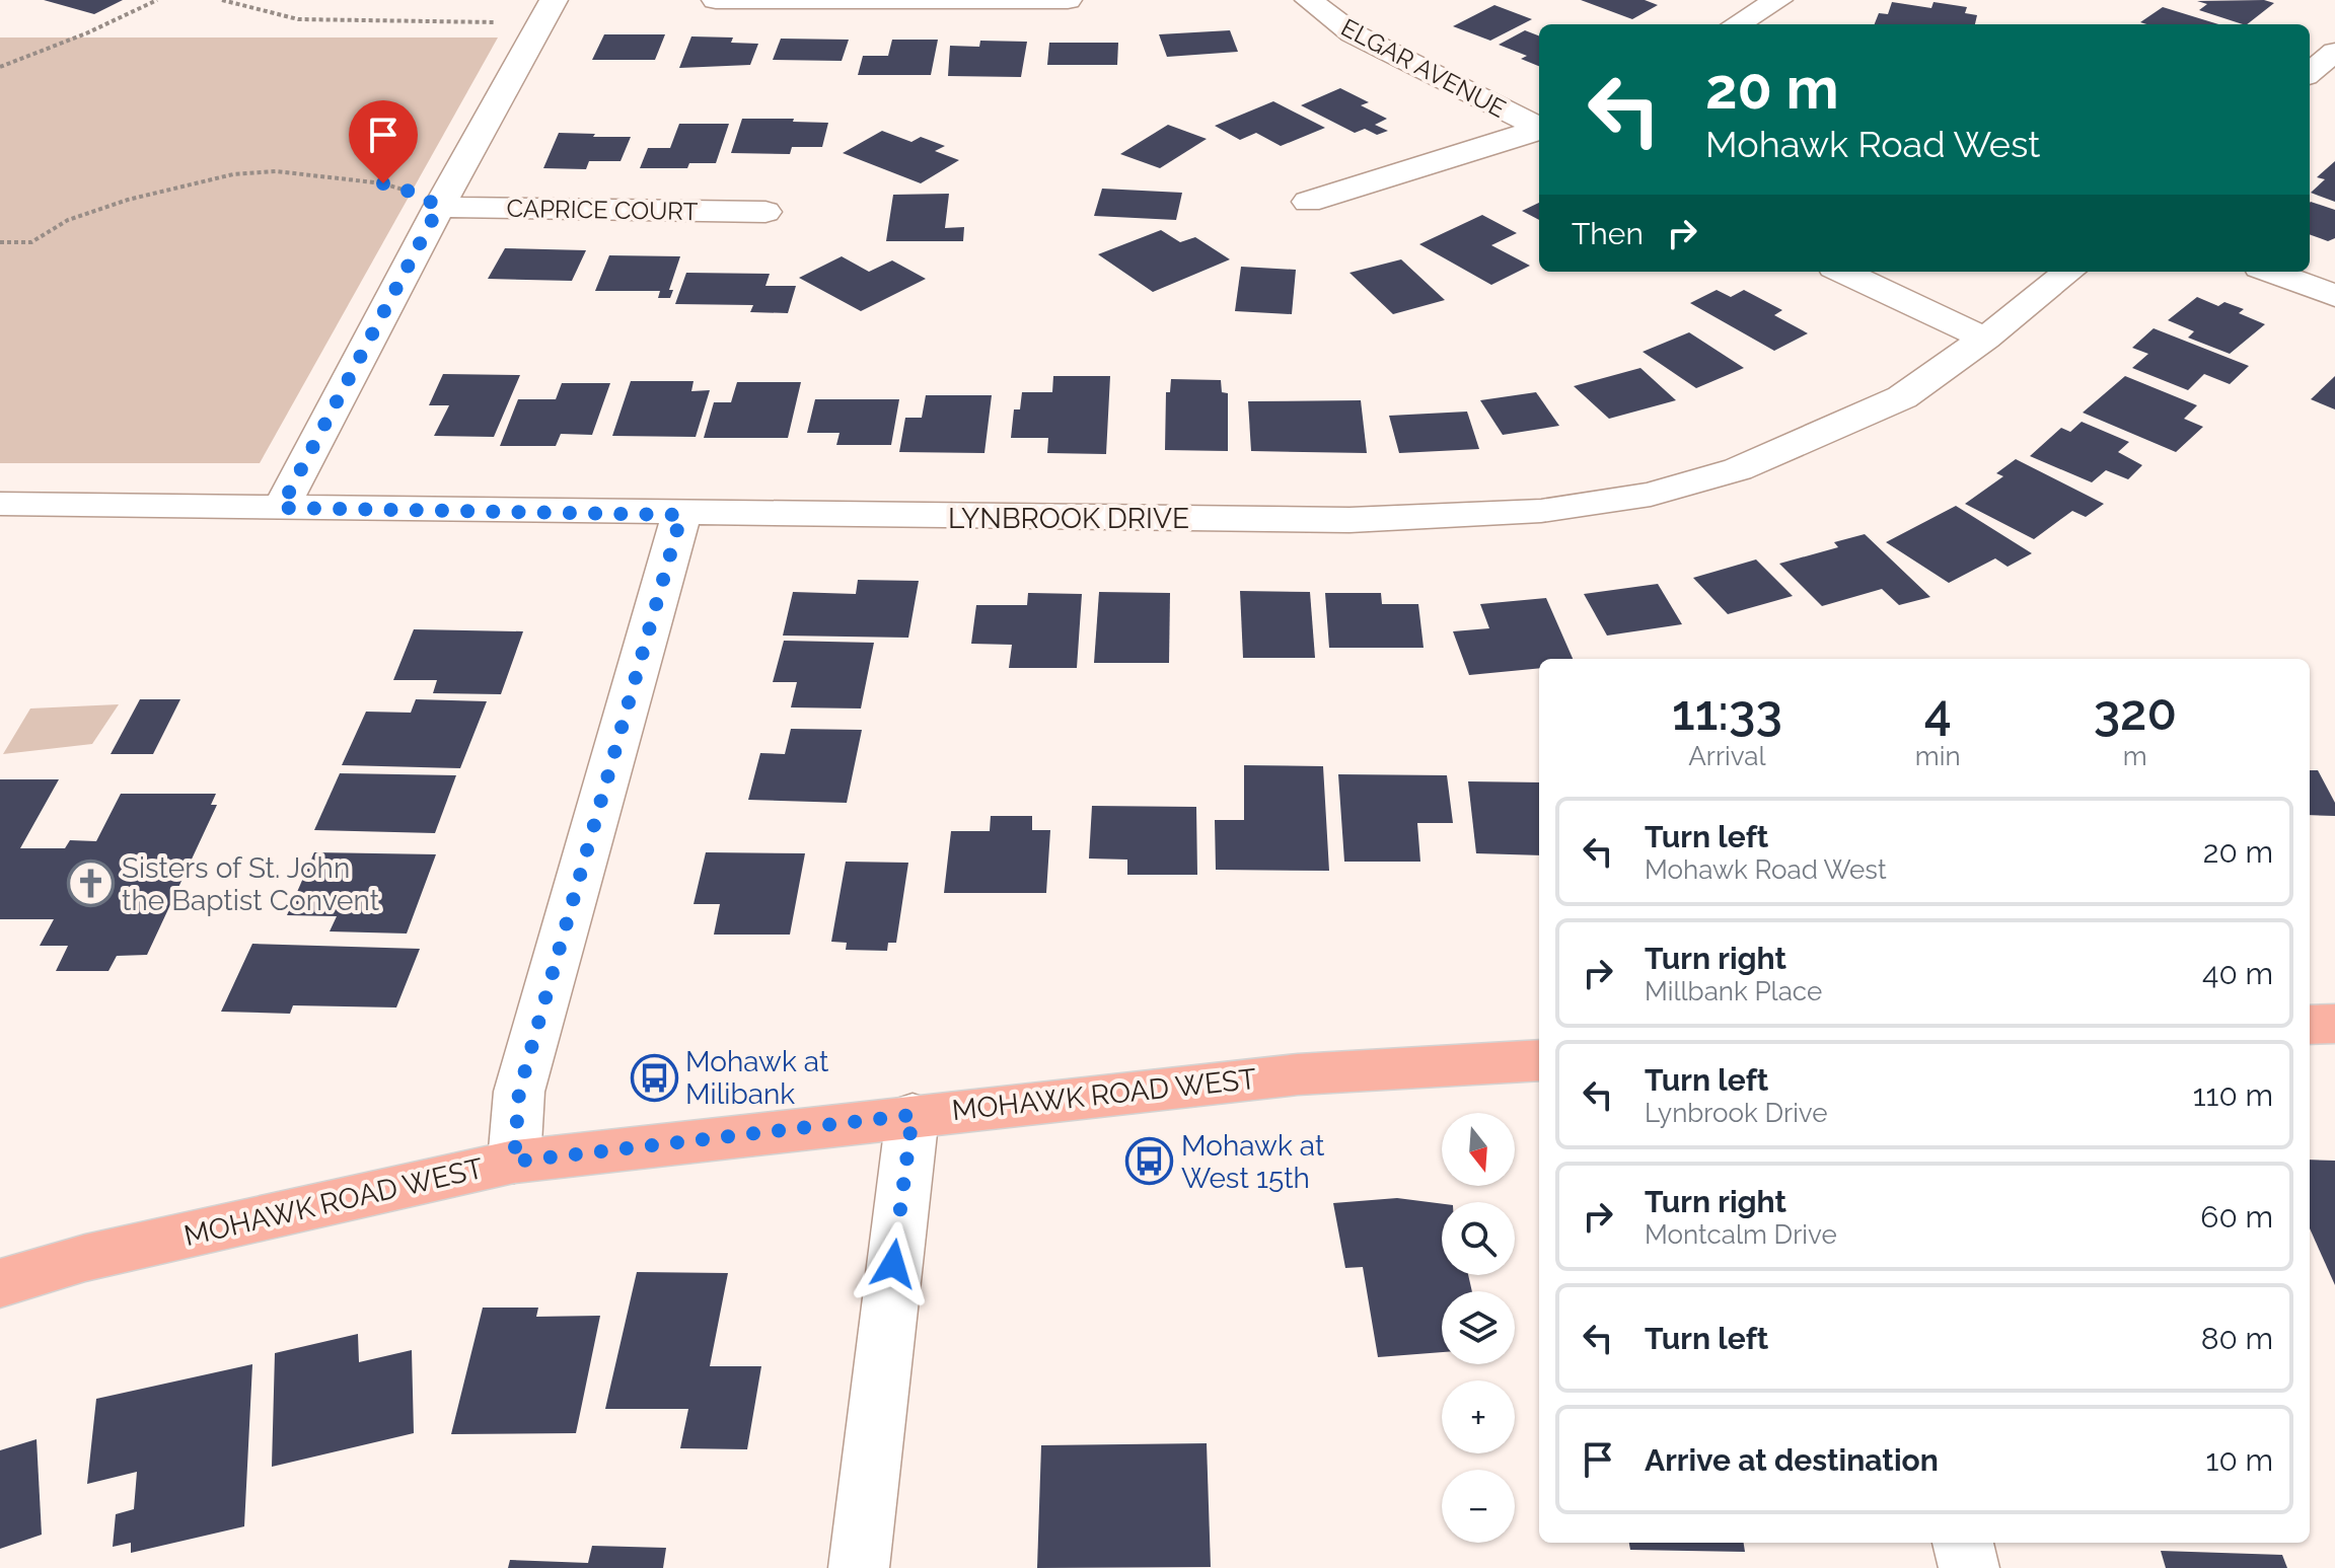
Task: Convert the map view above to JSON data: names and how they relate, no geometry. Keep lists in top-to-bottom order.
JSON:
{
  "streets": {
    "main road": ["MOHAWK ROAD WEST"],
    "street": ["ELGAR AVENUE", "CAPRICE COURT", "LYNBROOK DRIVE"]
  },
  "places": {
    "church": ["Sisters of St. John the Baptist Convent"],
    "bus stop": ["Mohawk at Milibank", "Mohawk at West 15th"]
  },
  "north": "bottom",
  "page": {
    "turn": ["20 m", "Mohawk Road West"],
    "then": "Then",
    "eta": [
      "11:33",
      "Arrival",
      "4",
      "min",
      "320",
      "m"
    ],
    "list": [
      {
        "name": "Turn left",
        "note": "Mohawk Road West",
        "value": "20 m"
      },
      {
        "name": "Turn right",
        "note": "Millbank Place",
        "value": "40 m"
      },
      {
        "name": "Turn left",
        "note": "Lynbrook Drive",
        "value": "110 m"
      },
      {
        "name": "Turn right",
        "note": "Montcalm Drive",
        "value": "60 m"
      },
      {
        "name": "Turn left",
        "value": "80 m"
      },
      {
        "name": "Arrive at destination",
        "value": "10 m"
      }
    ],
    "map_buttons": ["+", "−"]
  }
}
